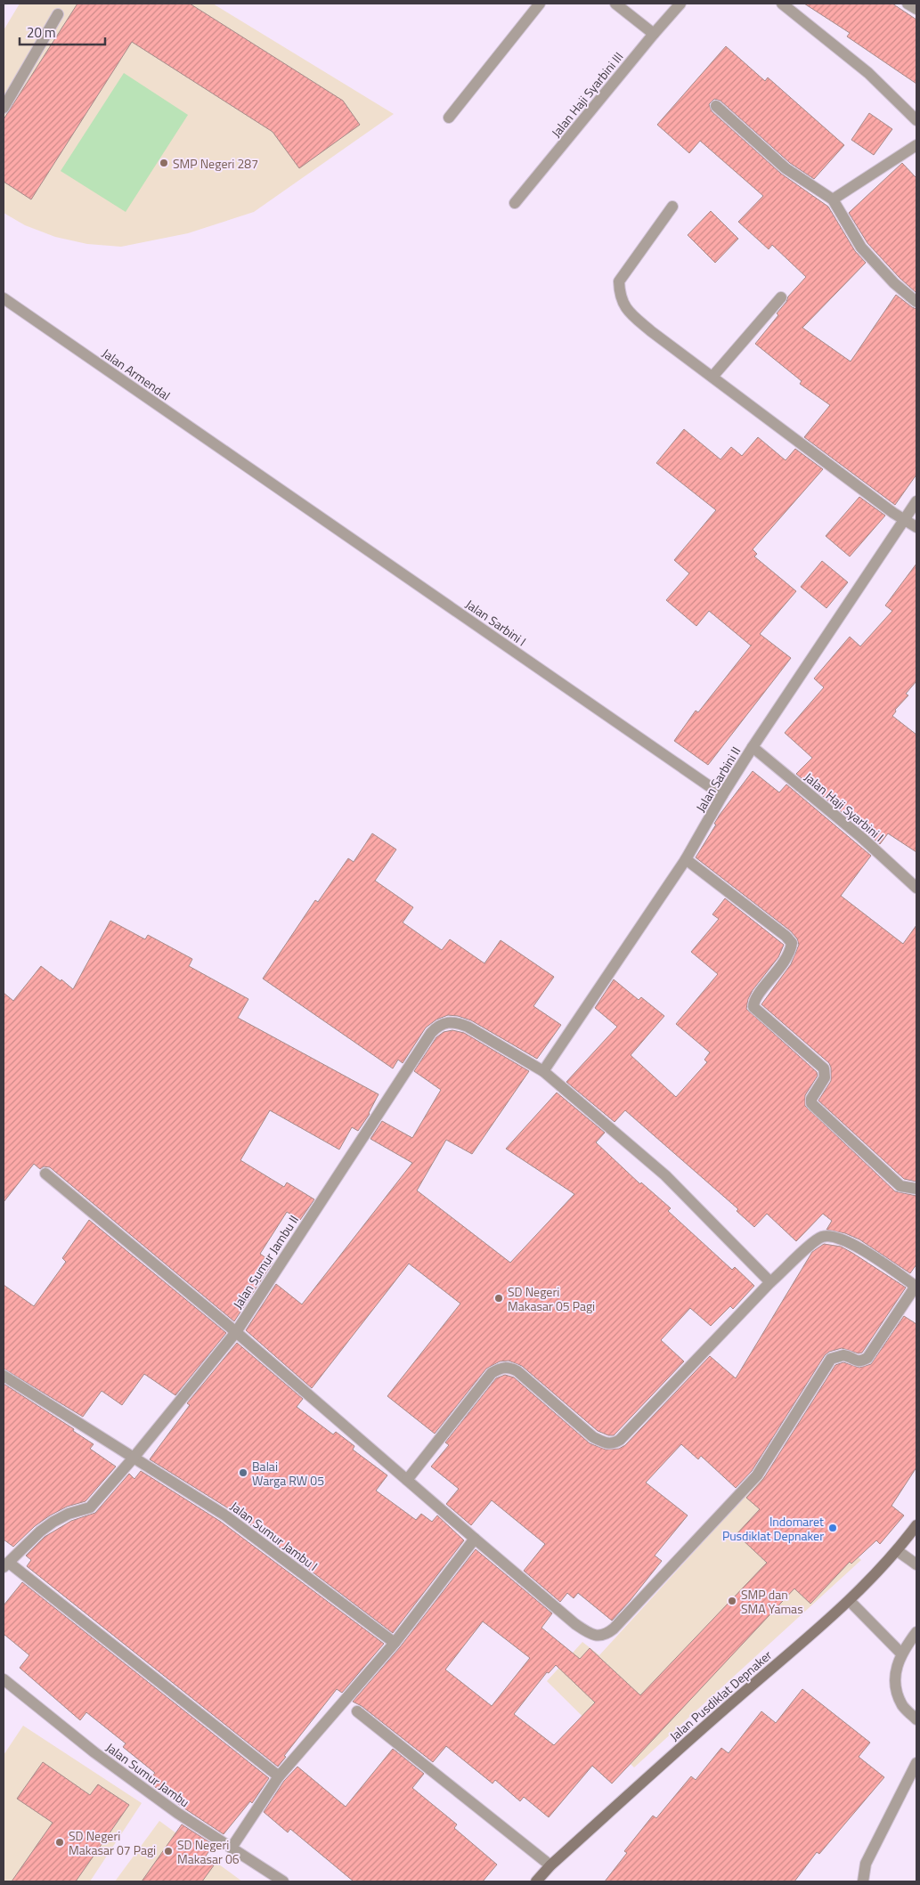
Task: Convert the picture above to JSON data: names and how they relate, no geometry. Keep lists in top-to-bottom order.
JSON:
{
  "streets": {
    "street": [
      "Jalan Haji Syarbini III",
      "Jalan Armendal",
      "Jalan Sarbini I",
      "Jalan Sarbini II",
      "Jalan Haji Syarbini I",
      "Jalan Sumur Jambu II",
      "Jalan Sumur Jambu I",
      "Jalan Pusdiklat Depnaker",
      "Jalan Sumur Jambu"
    ]
  },
  "crossings": [
    ["Jalan Armendal", "Jalan Sarbini I"],
    ["Jalan Sarbini I", "Jalan Sarbini II"],
    ["Jalan Sarbini II", "Jalan Haji Syarbini I"],
    ["Jalan Sarbini II", "Jalan Sumur Jambu II"],
    ["Jalan Sumur Jambu II", "Jalan Sumur Jambu I"]
  ],
  "places": [
    "SMP Negeri 287",
    "SD Negeri Makasar 05 Pagi",
    "Balai Warga RW 05",
    "Indomaret Pusdiklat Depnaker",
    "SMP dan SMA Yamas",
    "SD Negeri Makasar 07 Pagi",
    "SD Negeri Makasar 06"
  ],
  "scale_bar": "20 m"
}
